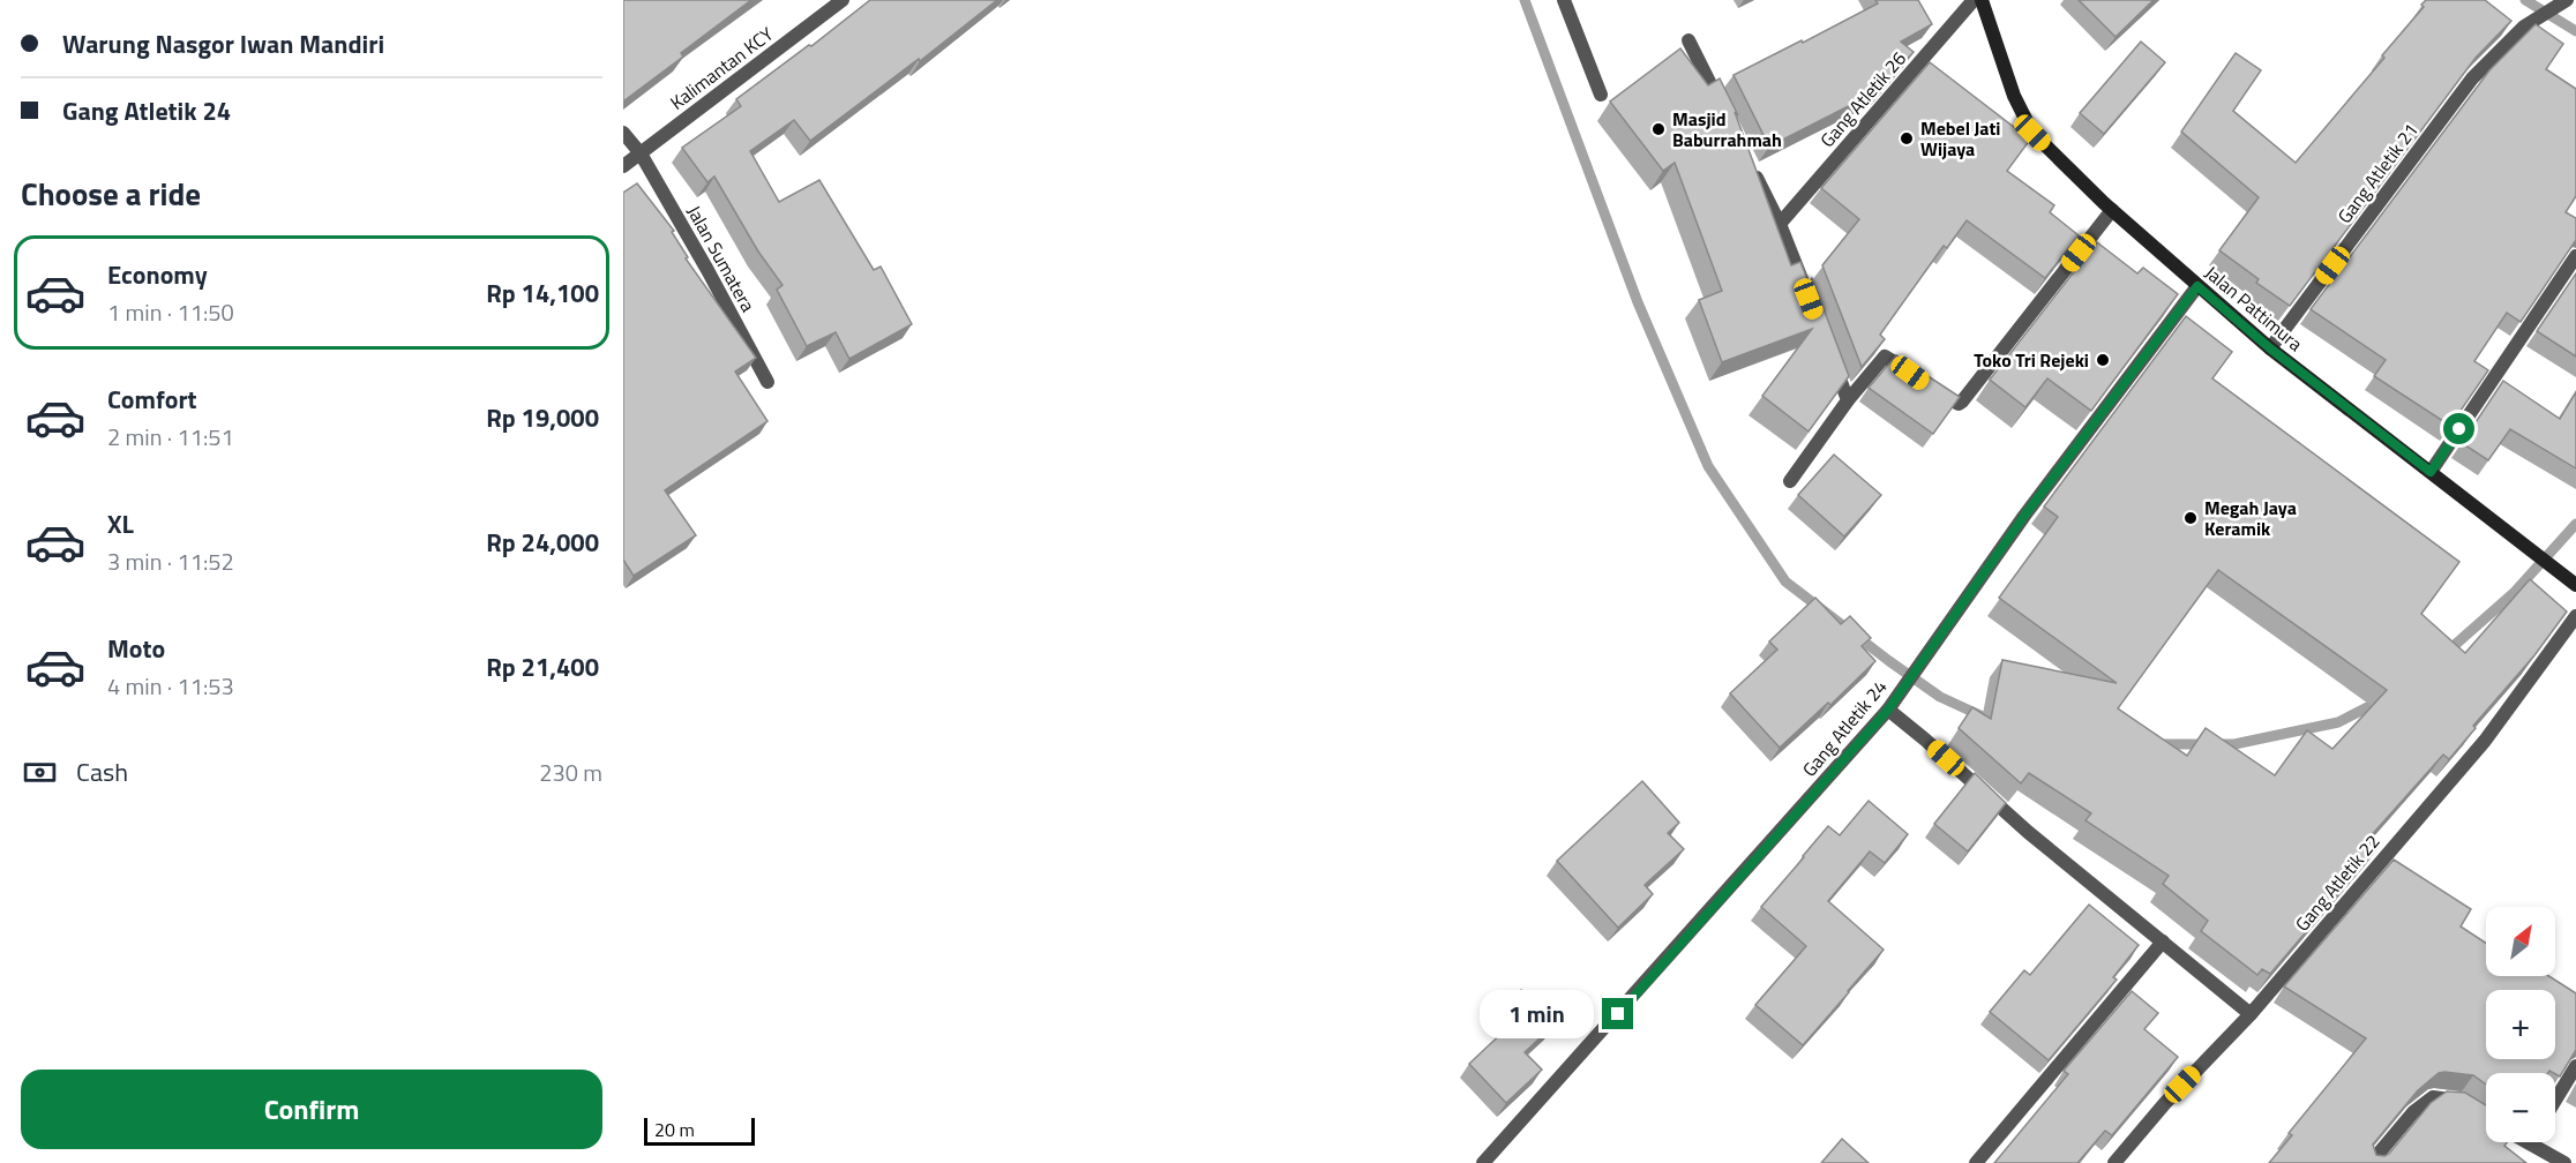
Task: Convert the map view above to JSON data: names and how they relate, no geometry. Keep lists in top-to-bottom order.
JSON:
{
  "streets": {
    "street": [
      "Kalimantan KCY",
      "Gang Atletik 26",
      "Gang Atletik 21",
      "Jalan Sumatera",
      "Jalan Pattimura",
      "Gang Atletik 24",
      "Gang Atletik 22"
    ]
  },
  "crossings": [
    ["Kalimantan KCY", "Jalan Sumatera"],
    ["Gang Atletik 21", "Jalan Pattimura"],
    ["Jalan Pattimura", "Gang Atletik 24"]
  ],
  "places": [
    "Masjid Baburrahmah",
    "Mebel Jati Wijaya",
    "Toko Tri Rejeki",
    "Megah Jaya Keramik"
  ],
  "scale_bar": "20 m",
  "north": "top right",
  "page": {
    "banner": ["Warung Nasgor Iwan Mandiri", "Gang Atletik 24"],
    "heading": "Choose a ride",
    "list": [
      {
        "name": "Economy",
        "note": "1 min · 11:50",
        "value": "Rp 14,100"
      },
      {
        "name": "Comfort",
        "note": "2 min · 11:51",
        "value": "Rp 19,000"
      },
      {
        "name": "XL",
        "note": "3 min · 11:52",
        "value": "Rp 24,000"
      },
      {
        "name": "Moto",
        "note": "4 min · 11:53",
        "value": "Rp 21,400"
      }
    ],
    "pay": ["Cash", "230 m"],
    "map_buttons": ["+", "−"],
    "bubble": "1 min",
    "buttons": "Confirm",
    "scale": "20 m"
  }
}
